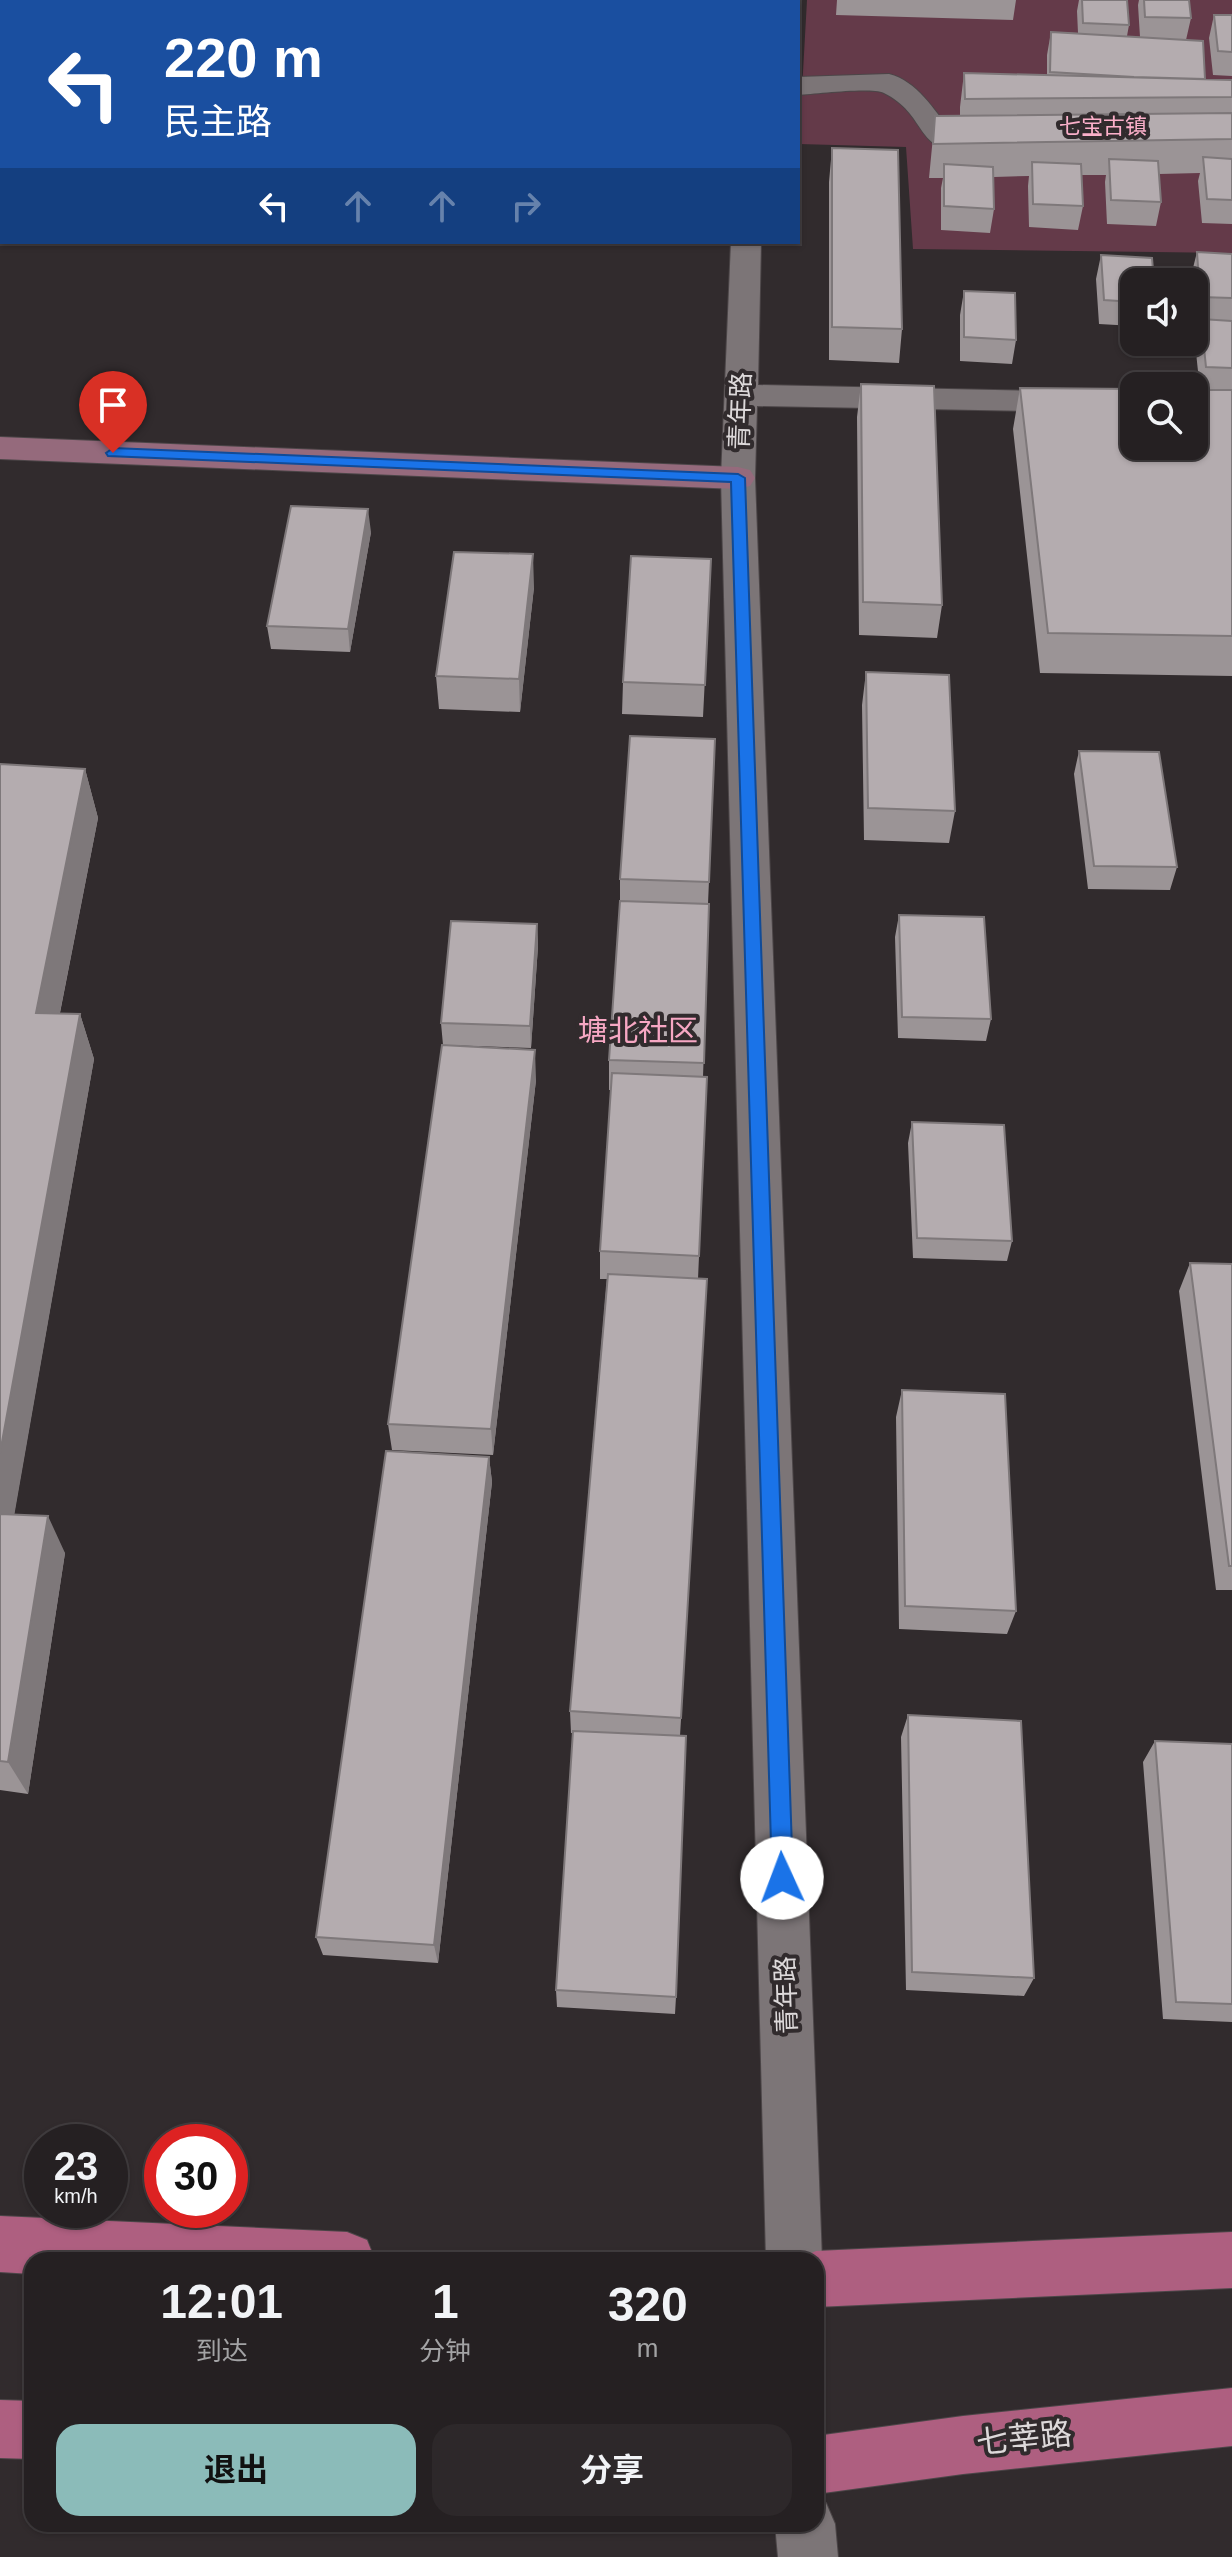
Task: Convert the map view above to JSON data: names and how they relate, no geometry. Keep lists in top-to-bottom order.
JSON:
{
  "streets": {
    "main road": ["七莘路"],
    "street": ["青年路"]
  },
  "districts": ["塘北社区"],
  "parks": ["七宝古镇"],
  "page": {
    "turn": ["220 m", "民主路"],
    "speed": "23 km/h",
    "limit": "30",
    "eta": [
      "12:01",
      "到达",
      "1",
      "分钟",
      "320",
      "m"
    ],
    "buttons": ["退出", "分享"]
  }
}
